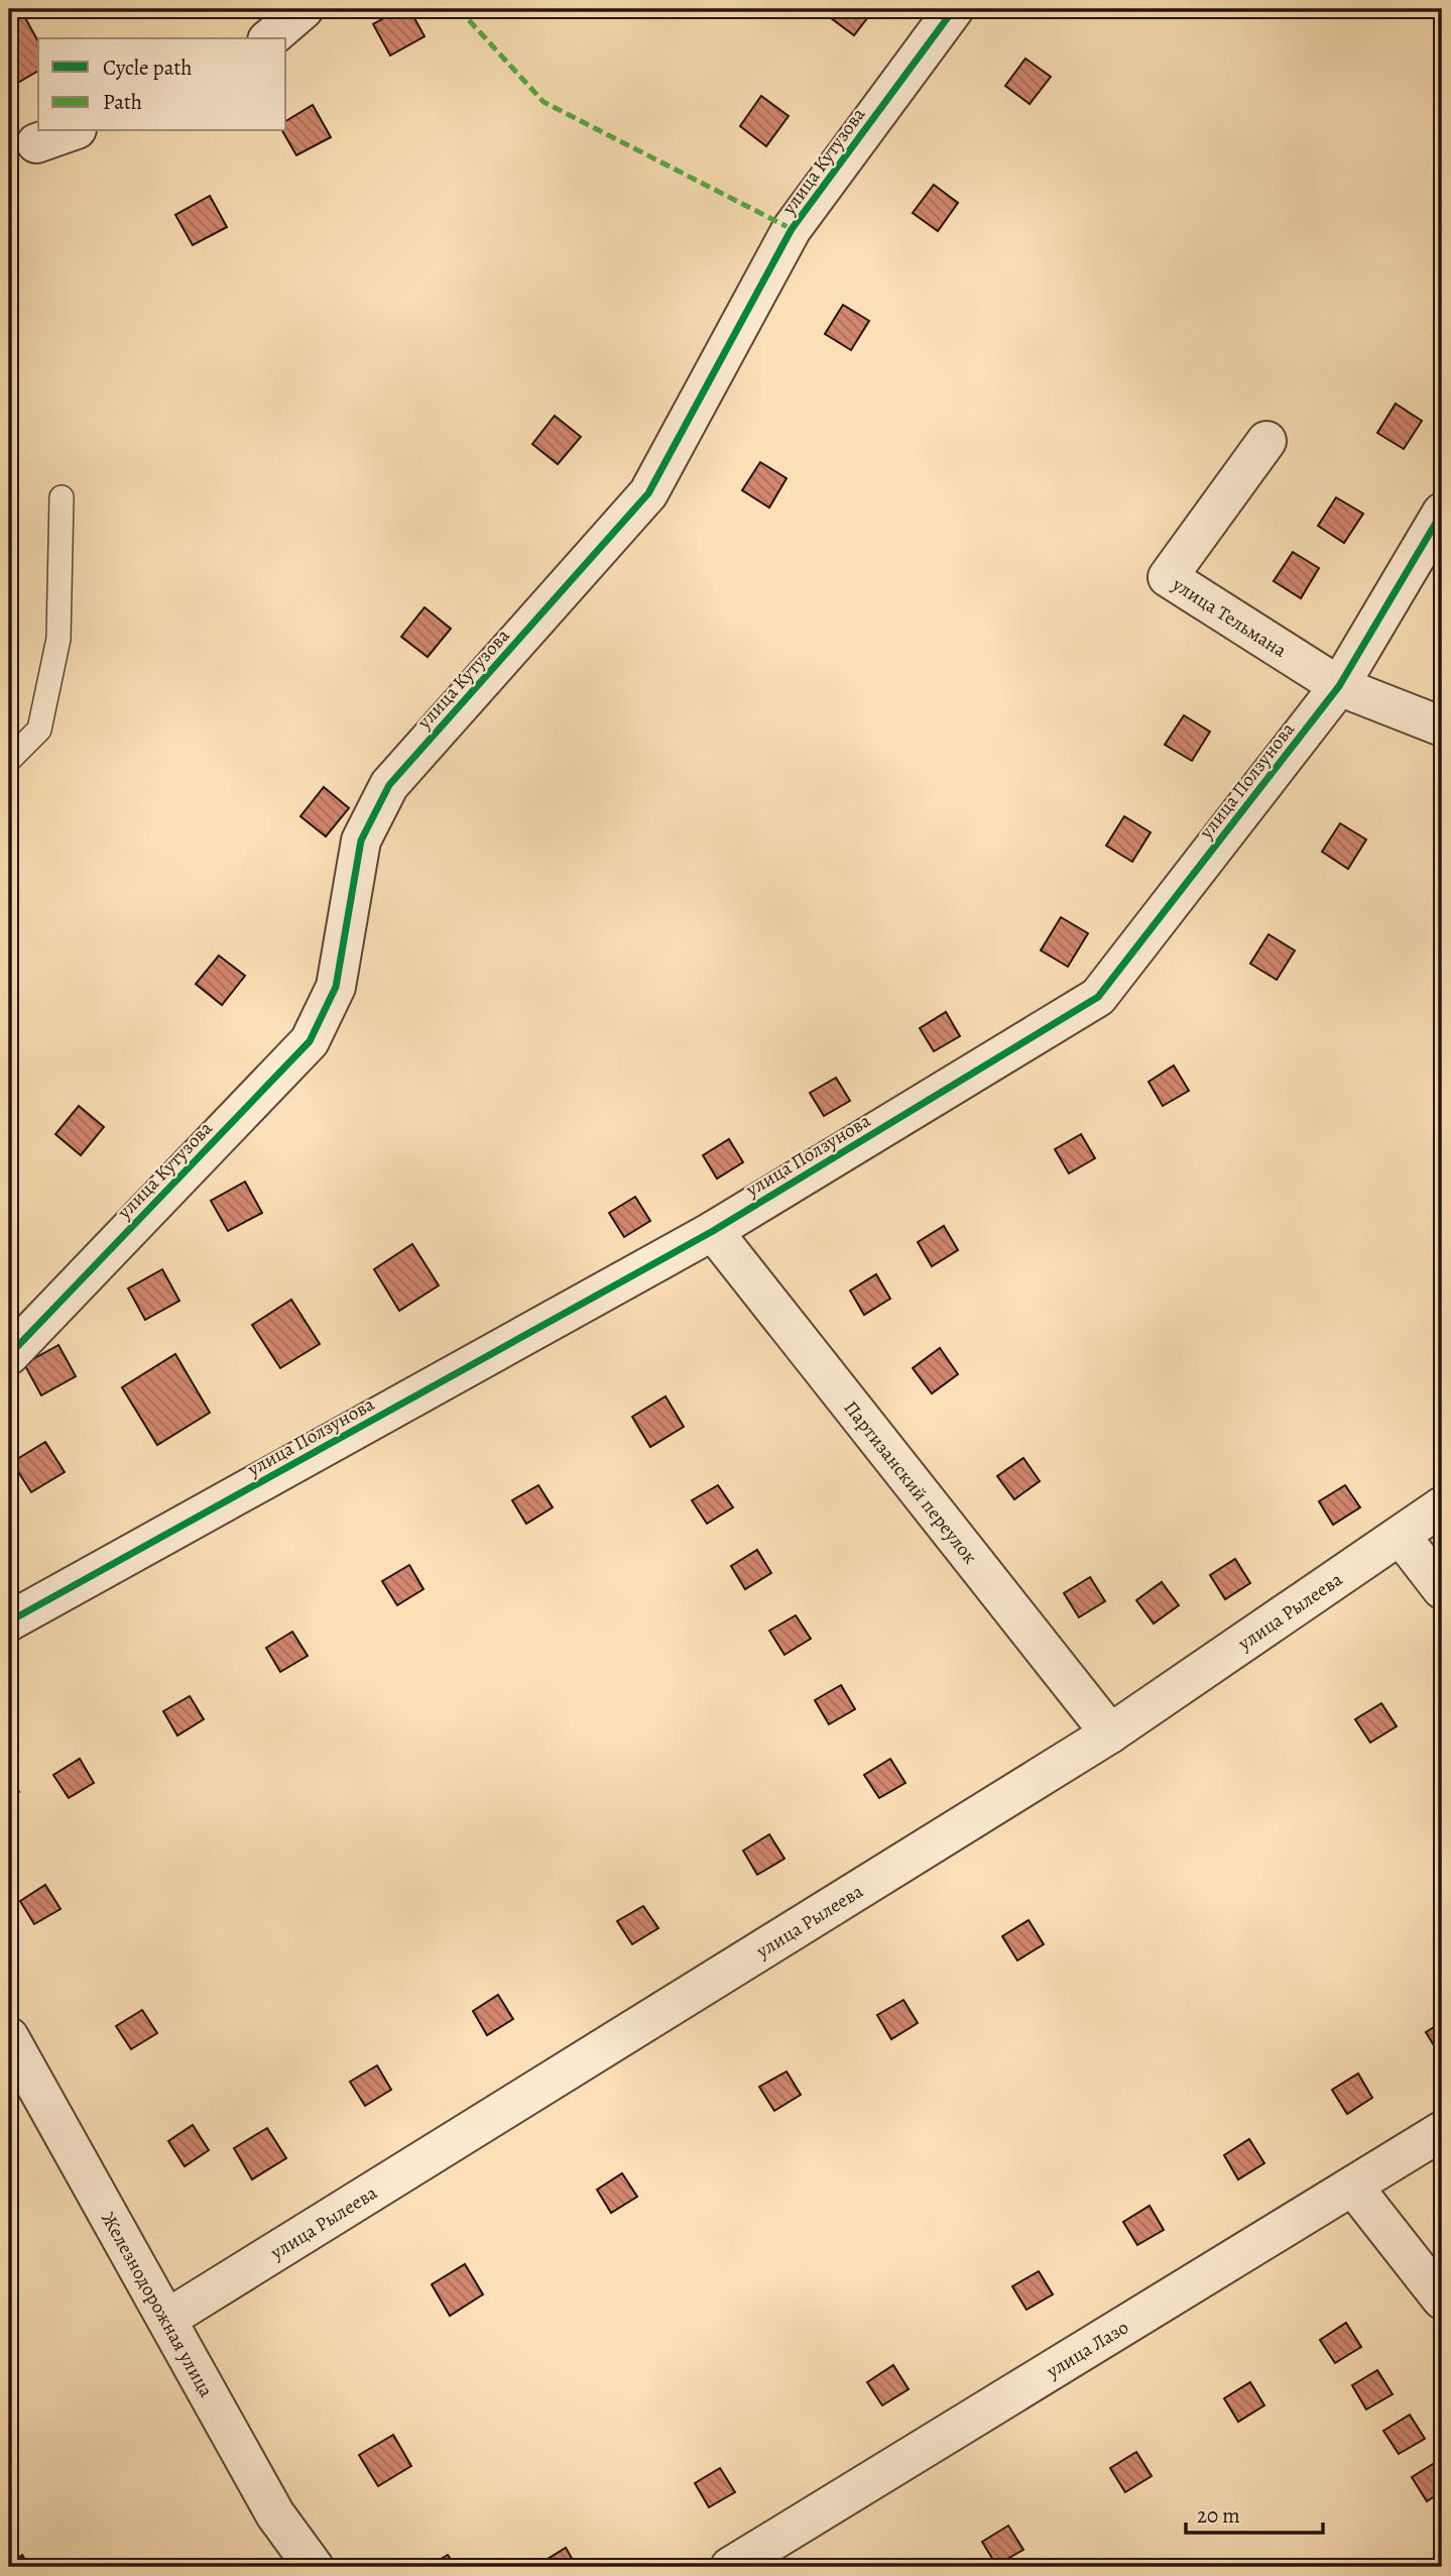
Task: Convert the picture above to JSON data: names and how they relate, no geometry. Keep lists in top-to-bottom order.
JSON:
{
  "streets": {
    "street": [
      "улица Кутузова",
      "улица Тельмана",
      "улица Ползунова",
      "Партизанский переулок",
      "улица Рылеева",
      "Железнодорожная улица",
      "улица Лазо"
    ]
  },
  "crossings": [
    ["улица Тельмана", "улица Ползунова"],
    ["улица Ползунова", "Партизанский переулок"],
    ["Партизанский переулок", "улица Рылеева"],
    ["улица Рылеева", "Железнодорожная улица"]
  ],
  "legend": ["Cycle path", "Path"],
  "scale_bar": "20 m"
}
